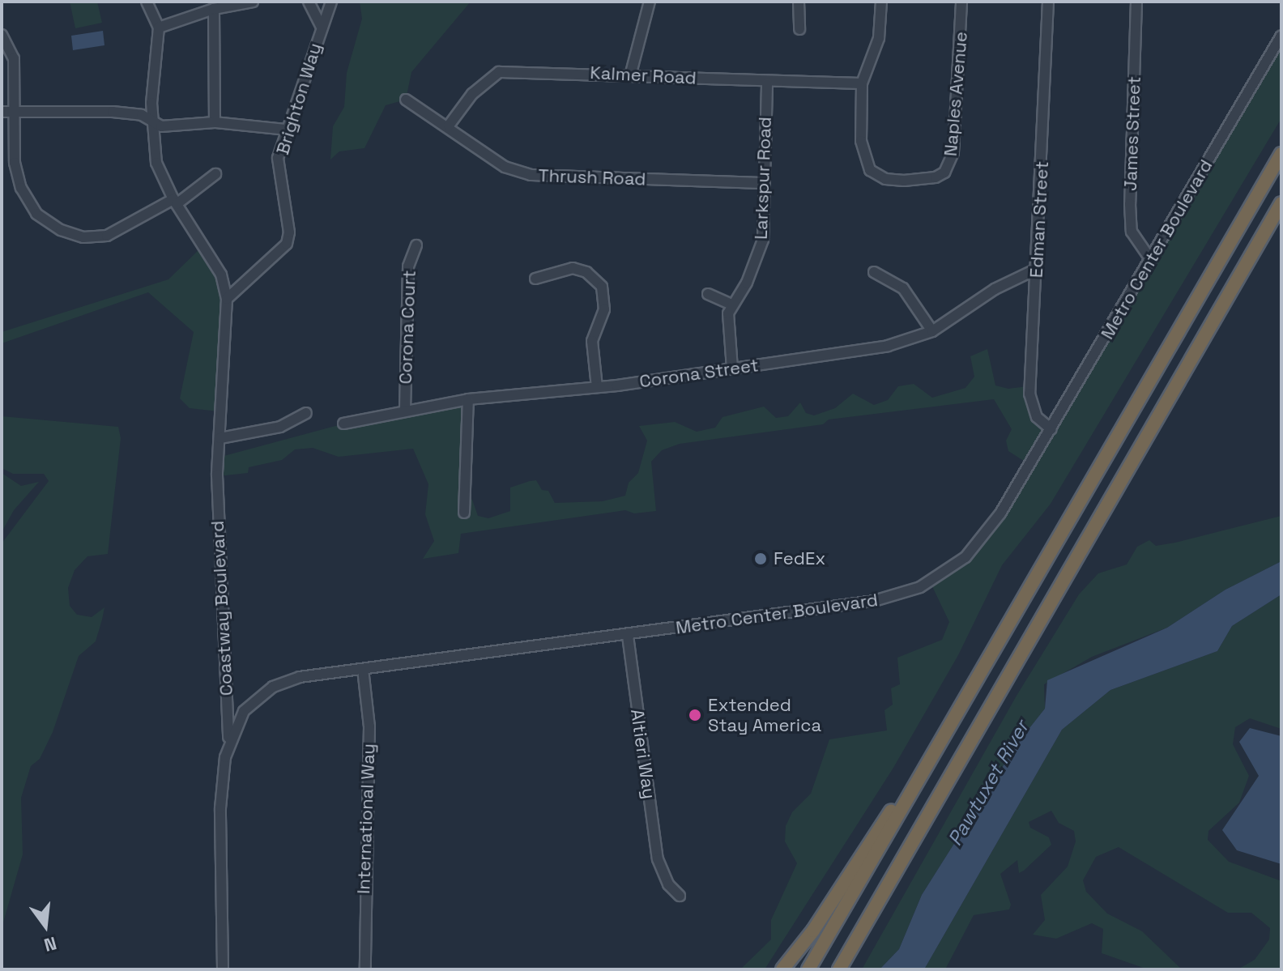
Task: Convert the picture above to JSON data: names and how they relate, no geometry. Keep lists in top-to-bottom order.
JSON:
{
  "streets": {
    "street": [
      "Kalmer Road",
      "Naples Avenue",
      "Brighton Way",
      "James Street",
      "Thrush Road",
      "Larkspur Road",
      "Edman Street",
      "Metro Center Boulevard",
      "Corona Court",
      "Corona Street",
      "Coastway Boulevard",
      "Altieri Way",
      "International Way"
    ]
  },
  "crossings": [
    ["Kalmer Road", "Naples Avenue"],
    ["Kalmer Road", "Thrush Road"],
    ["Kalmer Road", "Larkspur Road"],
    ["Brighton Way", "Coastway Boulevard"],
    ["James Street", "Metro Center Boulevard"],
    ["Thrush Road", "Larkspur Road"],
    ["Larkspur Road", "Corona Street"],
    ["Edman Street", "Metro Center Boulevard"],
    ["Edman Street", "Corona Street"],
    ["Metro Center Boulevard", "Coastway Boulevard"],
    ["Metro Center Boulevard", "Altieri Way"],
    ["Metro Center Boulevard", "International Way"],
    ["Corona Court", "Corona Street"]
  ],
  "water": ["Pawtuxet River"],
  "places": ["FedEx", "Extended Stay America"],
  "north": "bottom"
}
